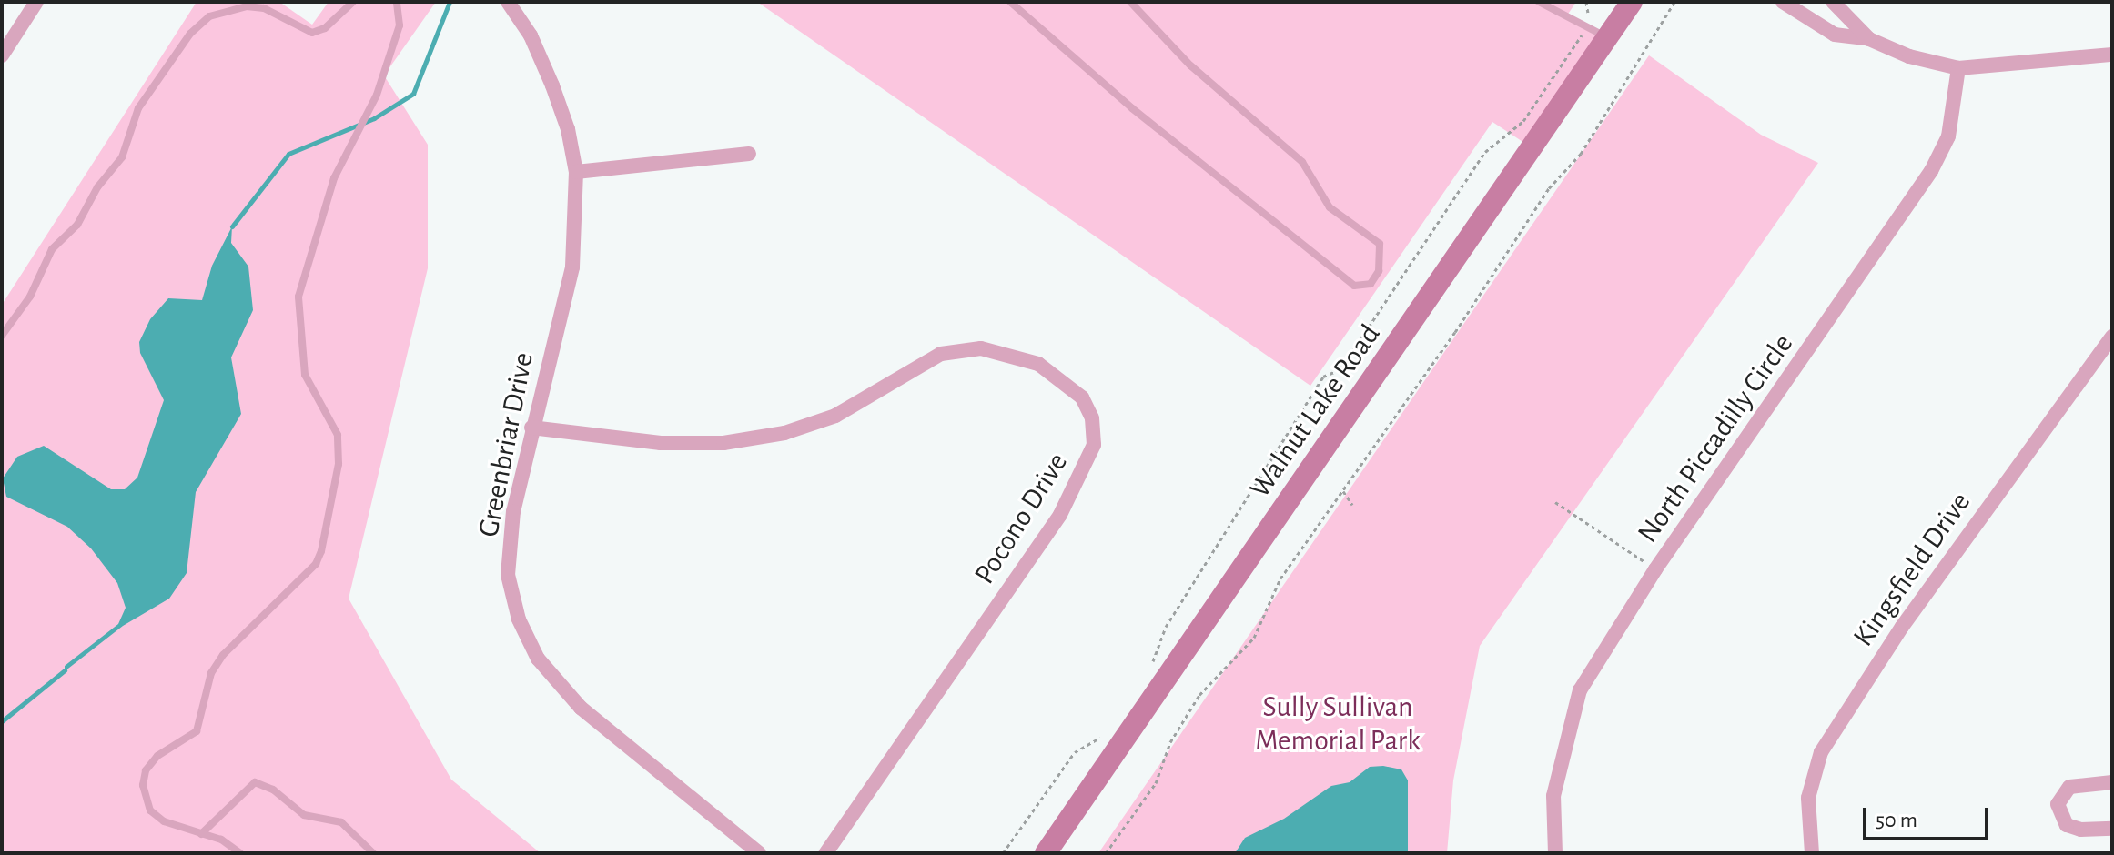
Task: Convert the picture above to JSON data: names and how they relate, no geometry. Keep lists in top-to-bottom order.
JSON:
{
  "streets": {
    "street": [
      "Walnut Lake Road",
      "North Piccadilly Circle",
      "Greenbriar Drive",
      "Pocono Drive",
      "Kingsfield Drive"
    ]
  },
  "crossings": [
    ["Greenbriar Drive", "Pocono Drive"]
  ],
  "parks": ["Sully Sullivan Memorial Park"],
  "scale_bar": "50 m"
}
